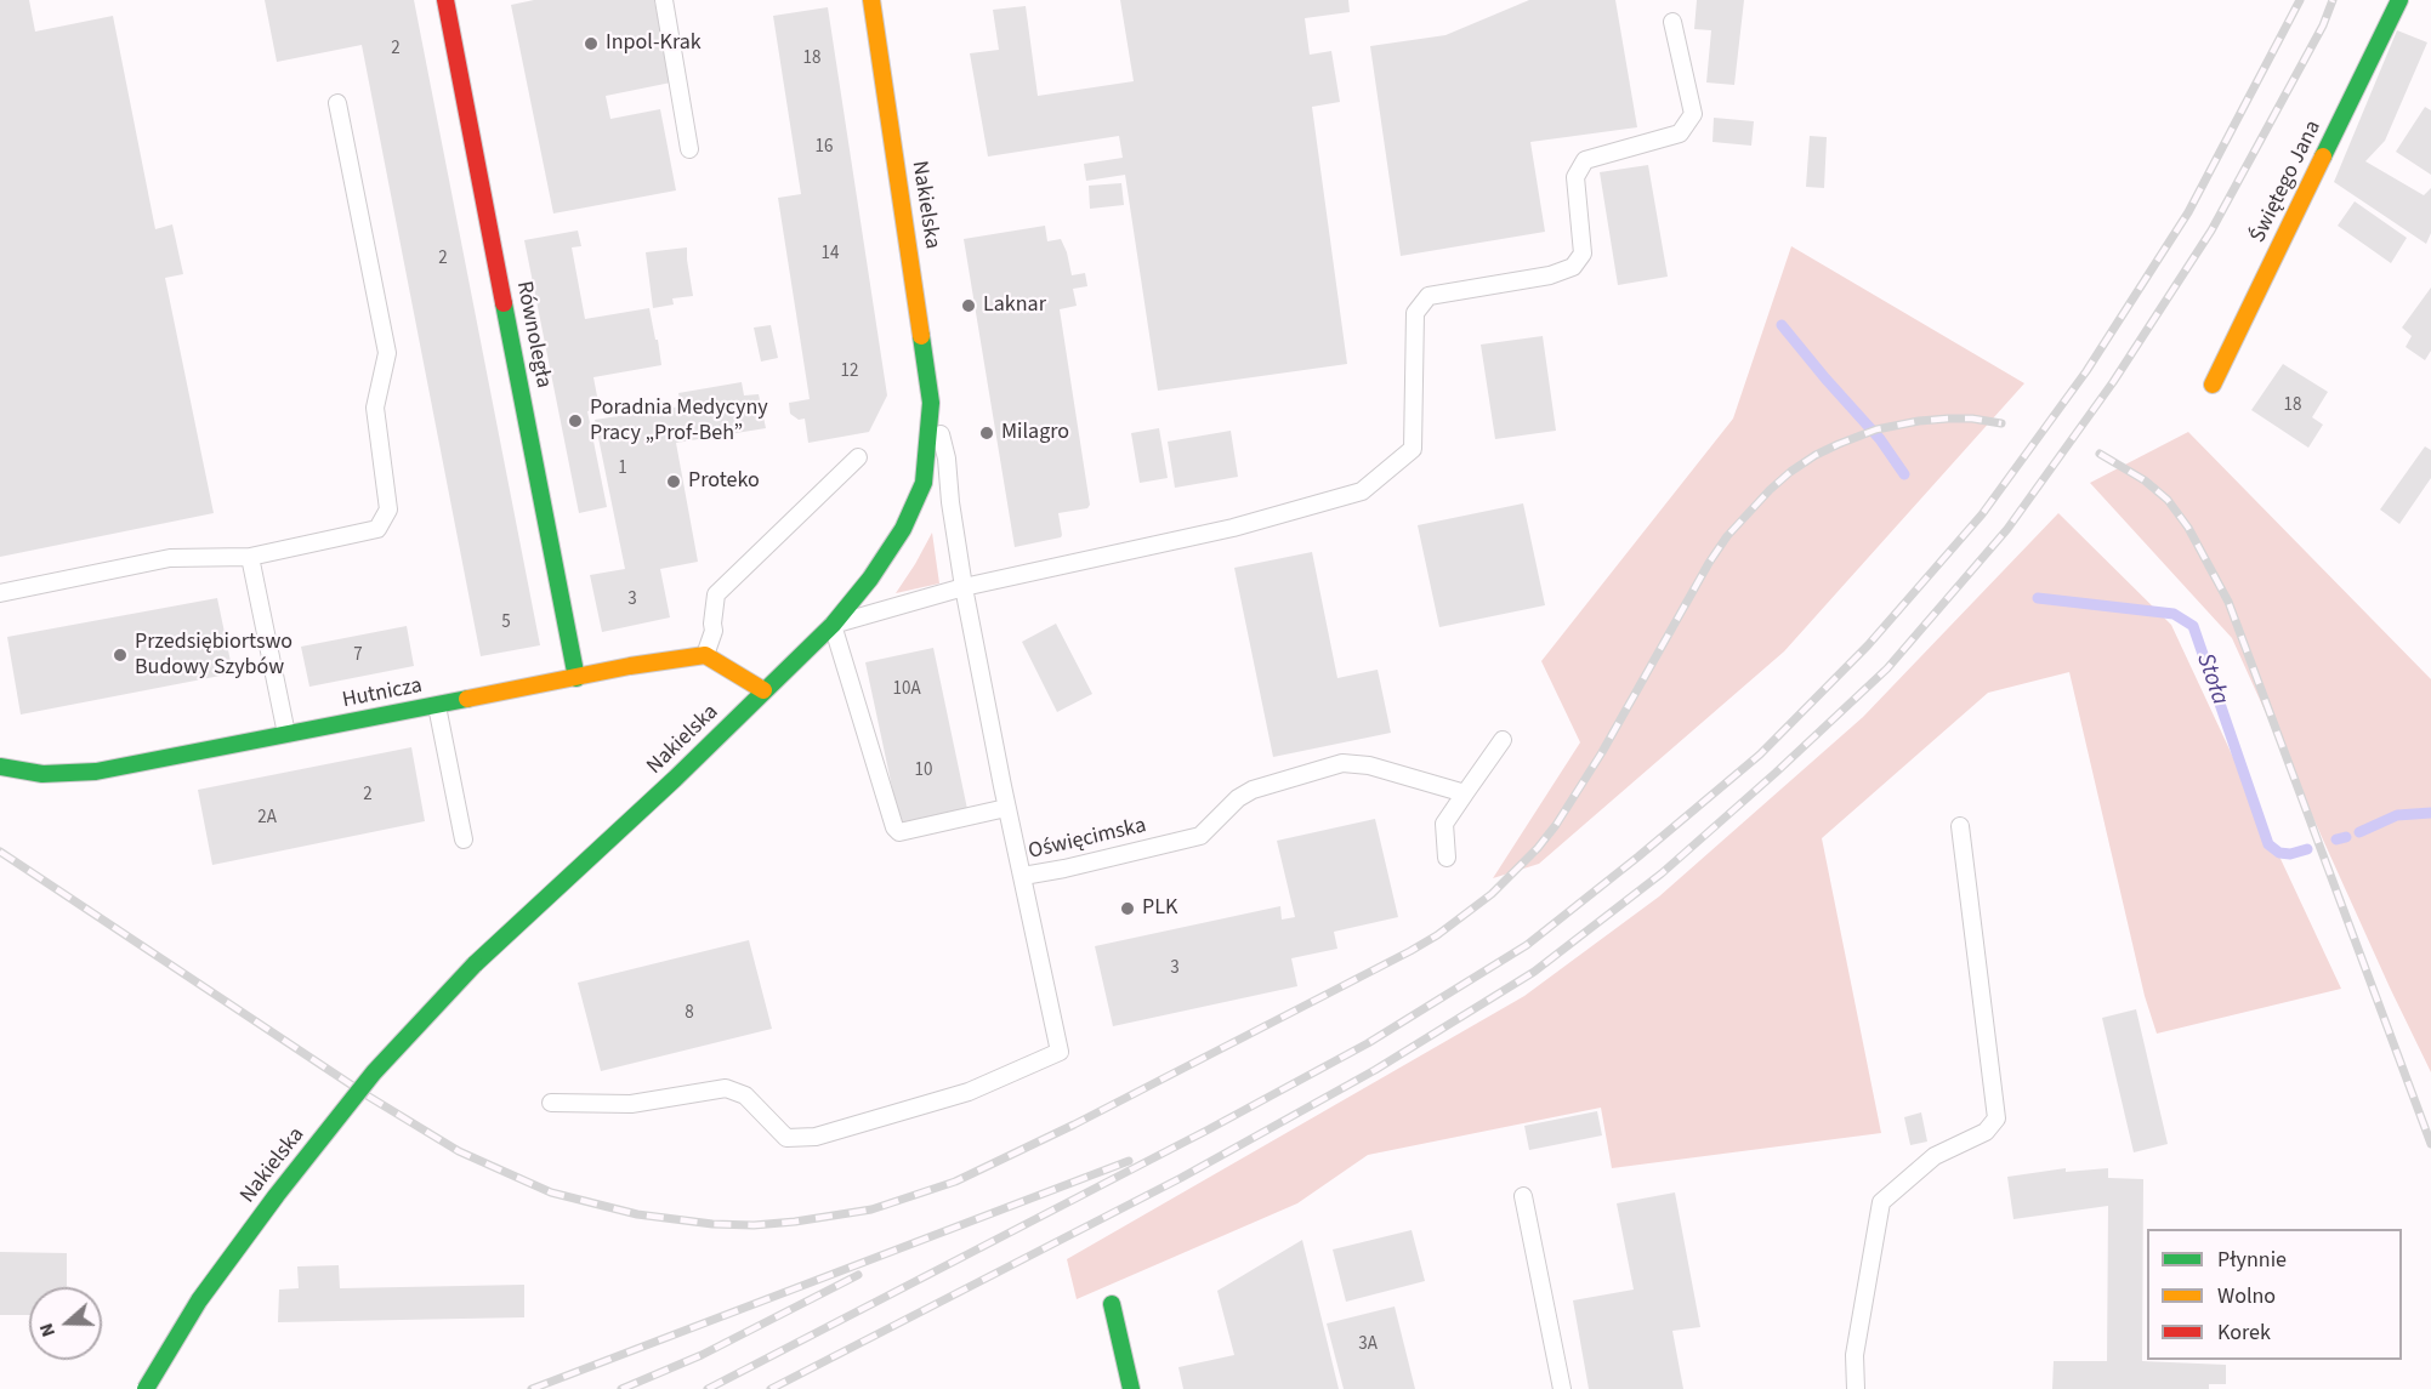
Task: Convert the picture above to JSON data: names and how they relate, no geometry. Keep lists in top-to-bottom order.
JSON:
{
  "streets": {
    "street": [
      "Świętego Jana",
      "Nakielska",
      "Równoległa",
      "Hutnicza"
    ],
    "lane": ["Oświęcimska"]
  },
  "crossings": [
    ["Nakielska", "Oświęcimska"],
    ["Równoległa", "Hutnicza"]
  ],
  "water": ["Stoła"],
  "places": [
    "Inpol-Krak",
    "Laknar",
    "Poradnia Medycyny Pracy „Prof-Beh”",
    "Milagro",
    "Proteko",
    "Przedsiębiortswo Budowy Szybów",
    "PLK"
  ],
  "house_numbers": [
    "2",
    "18",
    "16",
    "14",
    "2",
    "12",
    "18",
    "1",
    "3",
    "5",
    "7",
    "10A",
    "10",
    "2",
    "2A",
    "3",
    "8",
    "3A"
  ],
  "legend": ["Płynnie", "Wolno", "Korek"],
  "north": "left"
}
